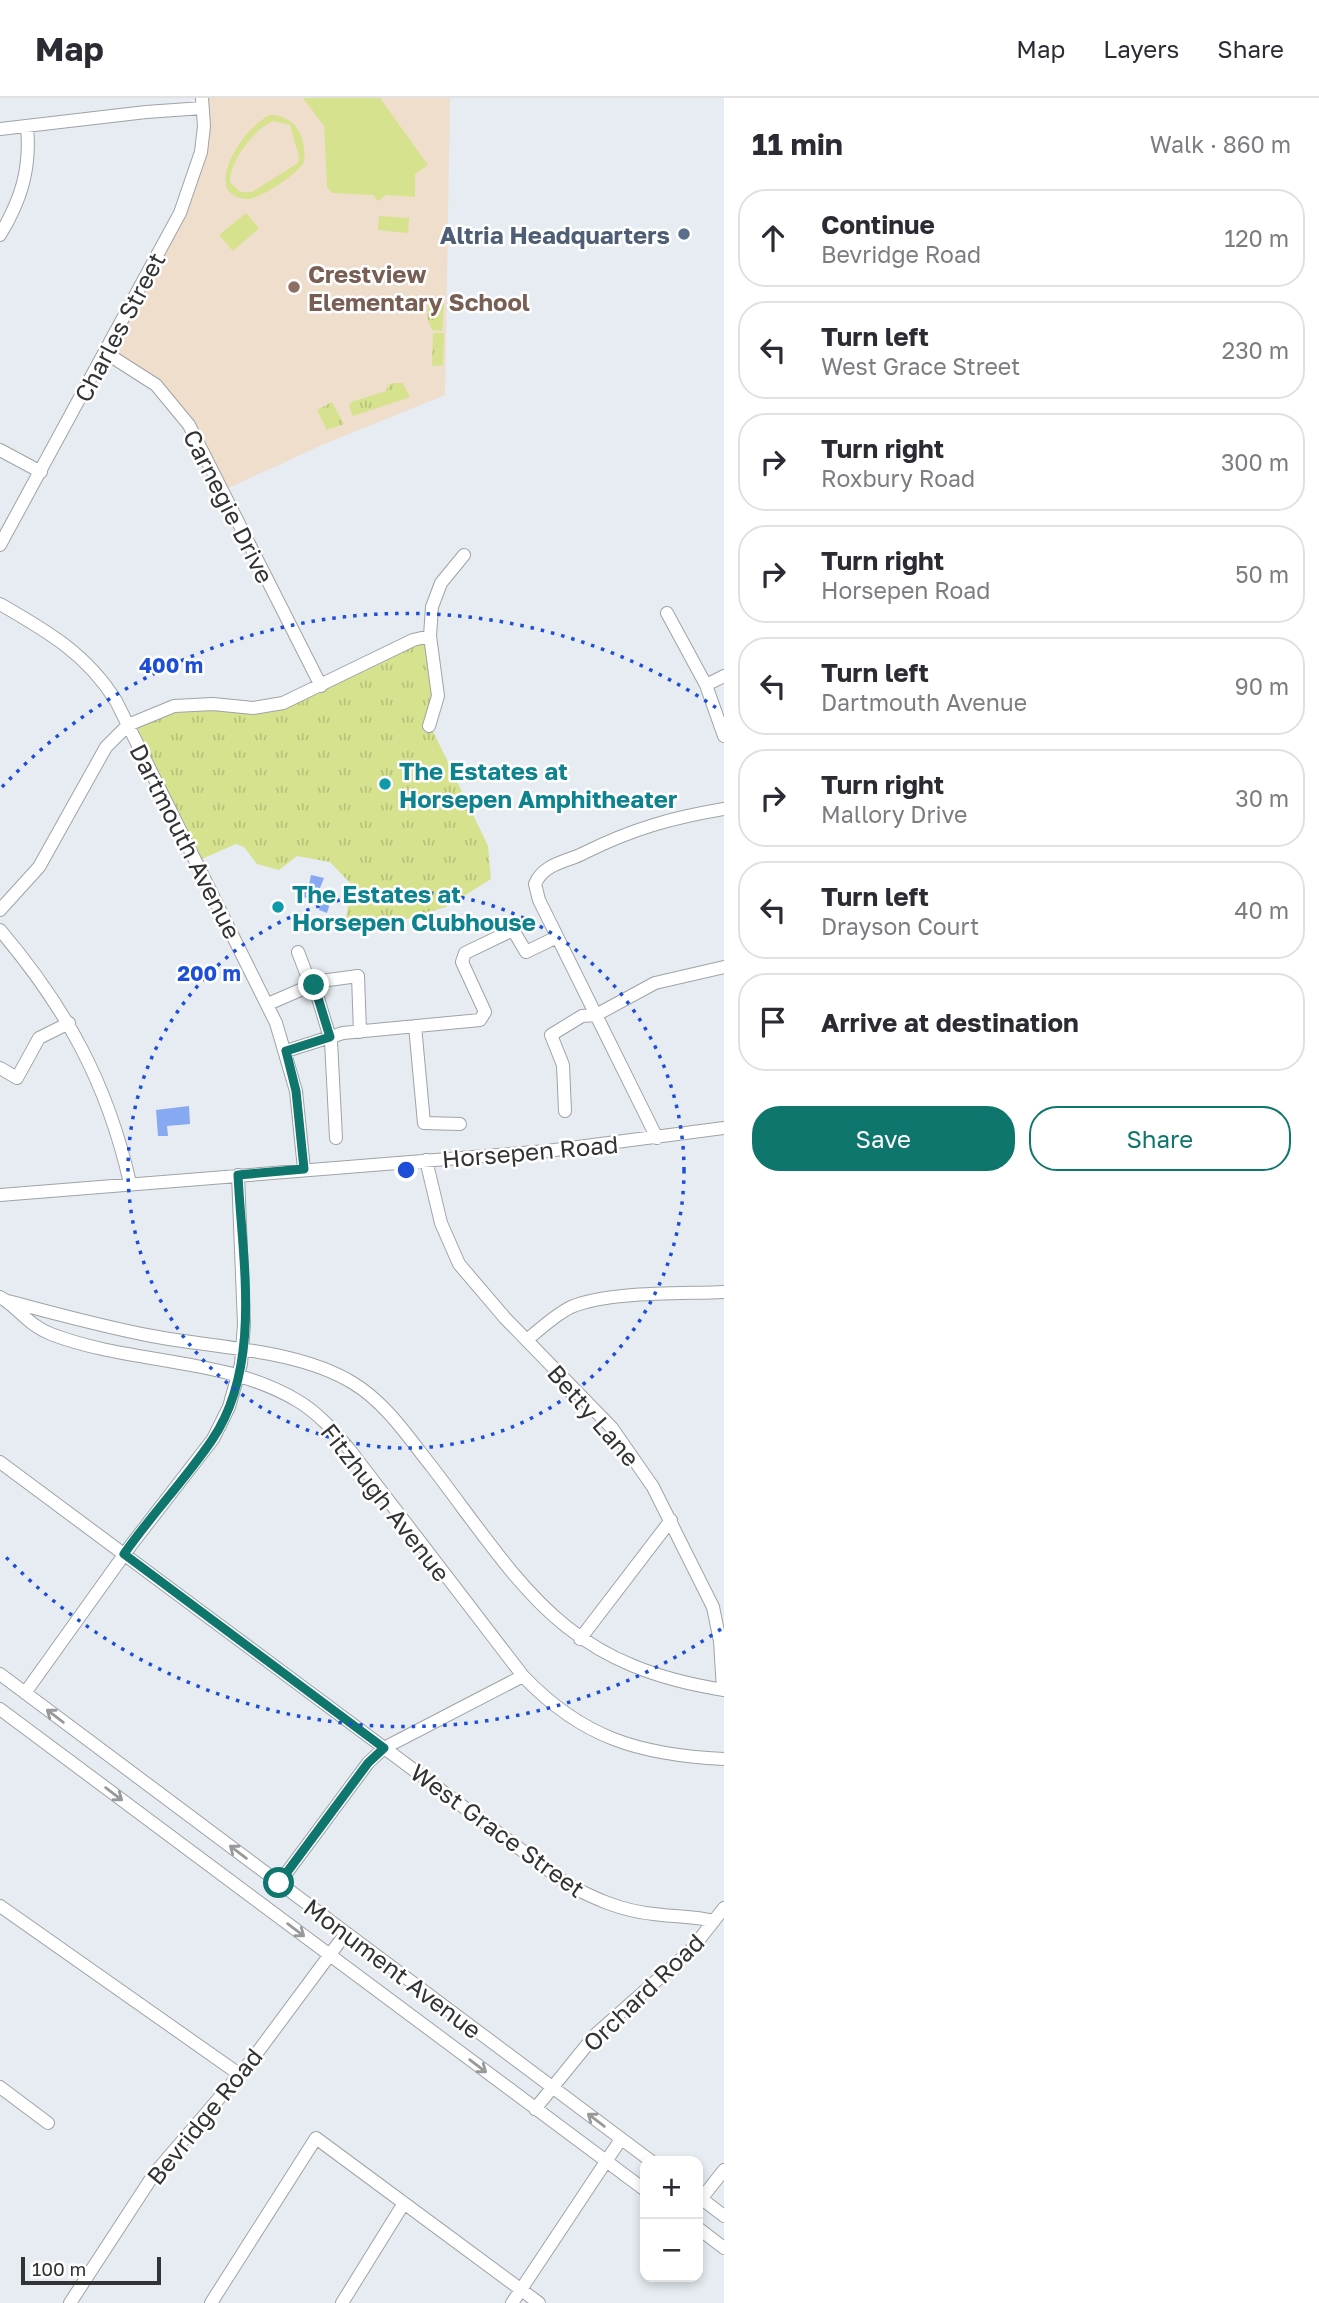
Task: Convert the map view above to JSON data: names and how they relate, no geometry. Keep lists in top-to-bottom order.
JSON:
{
  "streets": {
    "street": [
      "Charles Street",
      "Carnegie Drive",
      "Dartmouth Avenue",
      "Horsepen Road",
      "Betty Lane",
      "Fitzhugh Avenue",
      "West Grace Street",
      "Monument Avenue",
      "Orchard Road",
      "Bevridge Road"
    ]
  },
  "crossings": [
    ["Charles Street", "Carnegie Drive"],
    ["Dartmouth Avenue", "Horsepen Road"],
    ["Horsepen Road", "Betty Lane"],
    ["Betty Lane", "Fitzhugh Avenue"],
    ["West Grace Street", "Orchard Road"],
    ["Monument Avenue", "Orchard Road"],
    ["Monument Avenue", "Bevridge Road"]
  ],
  "places": [
    "Altria Headquarters",
    "Crestview Elementary School",
    "The Estates at Horsepen Amphitheater",
    "The Estates at Horsepen Clubhouse"
  ],
  "scale_bar": "100 m",
  "page": {
    "header": "Map",
    "nav": ["Map", "Layers", "Share"],
    "heading": ["11 min", "Walk · 860 m"],
    "list": [
      ["Continue", "Bevridge Road", "120 m"],
      ["Turn left", "West Grace Street", "230 m"],
      ["Turn right", "Roxbury Road", "300 m"],
      ["Turn right", "Horsepen Road", "50 m"],
      ["Turn left", "Dartmouth Avenue", "90 m"],
      ["Turn right", "Mallory Drive", "30 m"],
      ["Turn left", "Drayson Court", "40 m"],
      "Arrive at destination"
    ],
    "buttons": ["Save", "Share"],
    "map_buttons": ["+", "−"],
    "scale": "100 m"
  },
  "rings": ["400 m", "200 m"]
}
